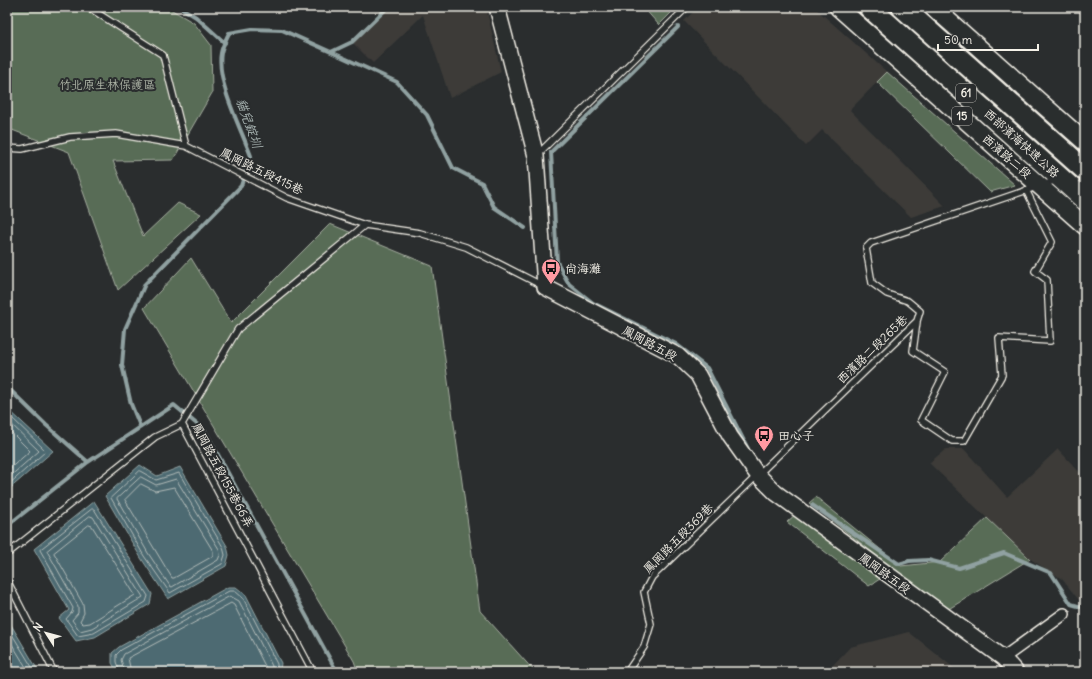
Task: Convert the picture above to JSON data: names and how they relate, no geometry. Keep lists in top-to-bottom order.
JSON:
{
  "streets": {
    "highway": ["61", "西部濱海快速公路"],
    "main road": ["15", "西濱路二段"],
    "street": ["鳳岡路五段"],
    "lane": [
      "鳳岡路五段415巷",
      "西濱路二段265巷",
      "鳳岡路五段155巷66弄",
      "鳳岡路五段369巷"
    ]
  },
  "crossings": [
    ["西部濱海快速公路", "西濱路二段265巷"],
    ["西濱路二段", "西濱路二段265巷"],
    ["鳳岡路五段415巷", "鳳岡路五段"],
    ["鳳岡路五段415巷", "鳳岡路五段155巷66弄"],
    ["鳳岡路五段", "西濱路二段265巷"],
    ["鳳岡路五段", "鳳岡路五段369巷"],
    ["西濱路二段265巷", "鳳岡路五段369巷"]
  ],
  "water": ["貓兒錠圳"],
  "parks": ["竹北原生林保護區"],
  "places": {
    "bus stop": ["尚海灘", "田心子"]
  },
  "scale_bar": "50 m",
  "north": "top left"
}
